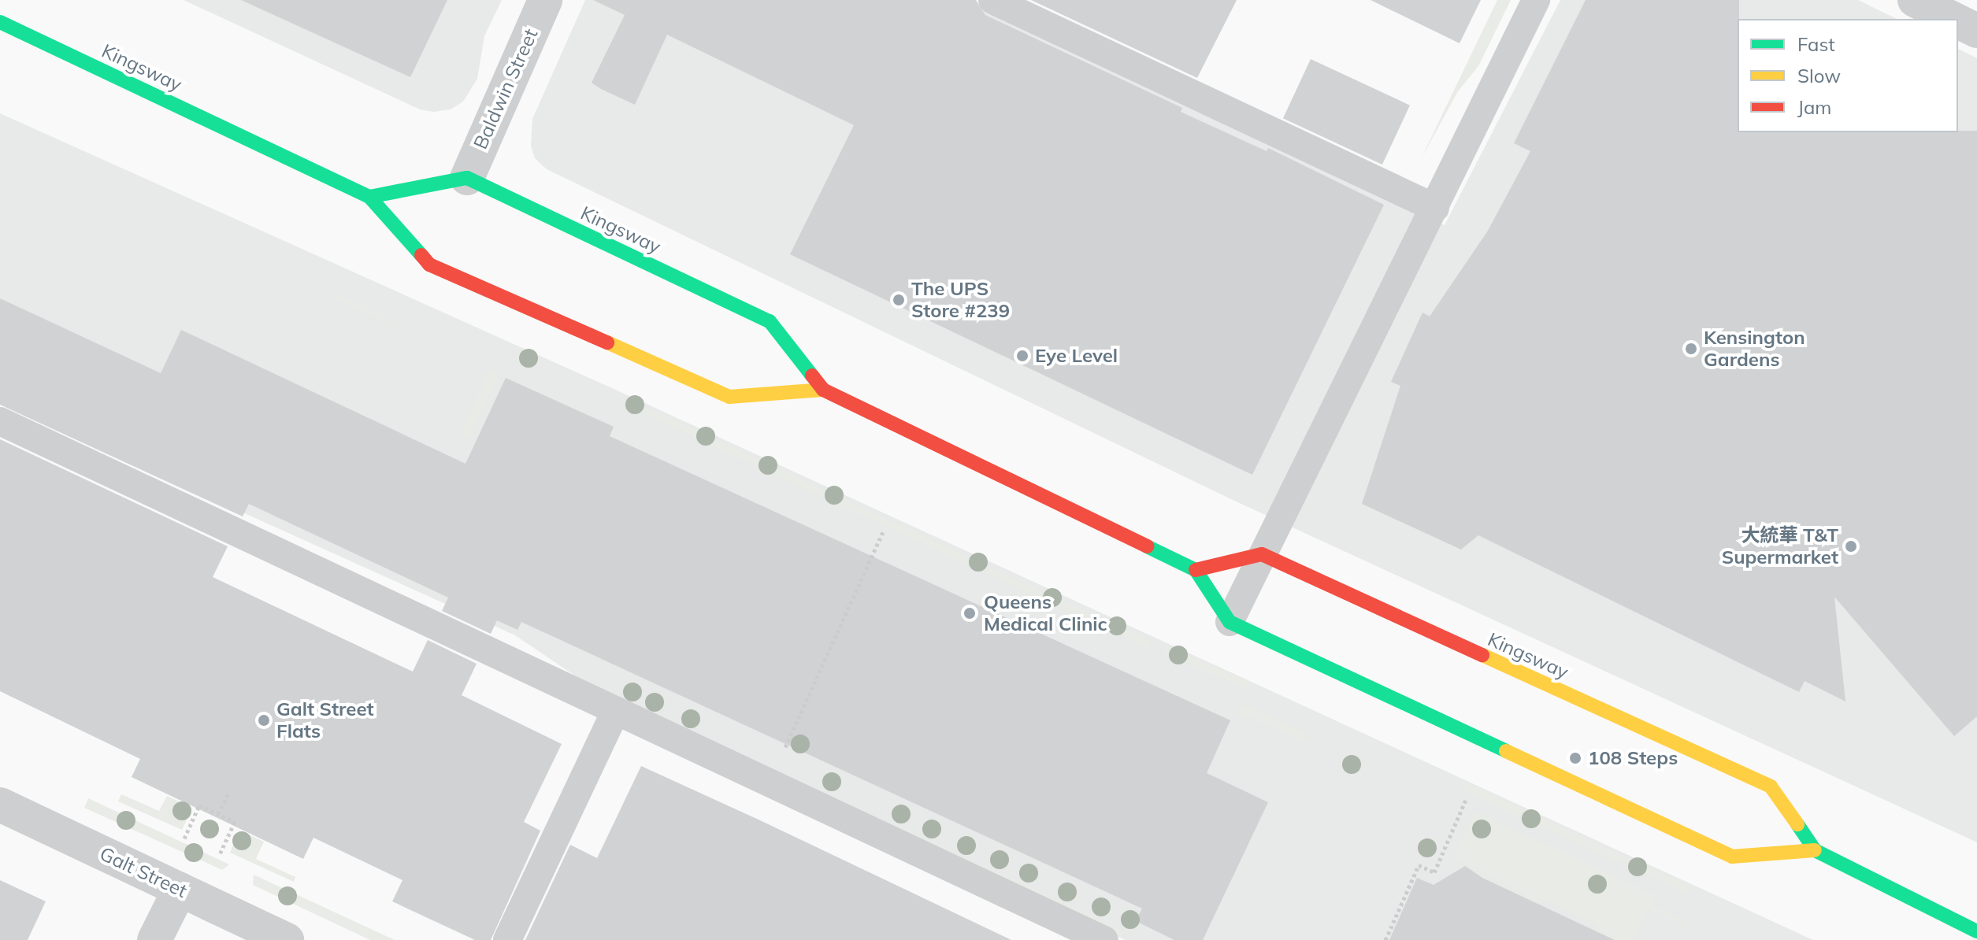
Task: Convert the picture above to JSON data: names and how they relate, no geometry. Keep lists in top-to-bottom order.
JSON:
{
  "streets": {
    "main road": ["Kingsway"],
    "street": ["Baldwin Street", "Galt Street"]
  },
  "crossings": [
    ["Kingsway", "Baldwin Street"]
  ],
  "places": [
    "The UPS Store #239",
    "Kensington Gardens",
    "Eye Level",
    "大統華 T&T Supermarket",
    "Queens Medical Clinic",
    "Galt Street Flats",
    "108 Steps"
  ],
  "legend": ["Fast", "Slow", "Jam"]
}
